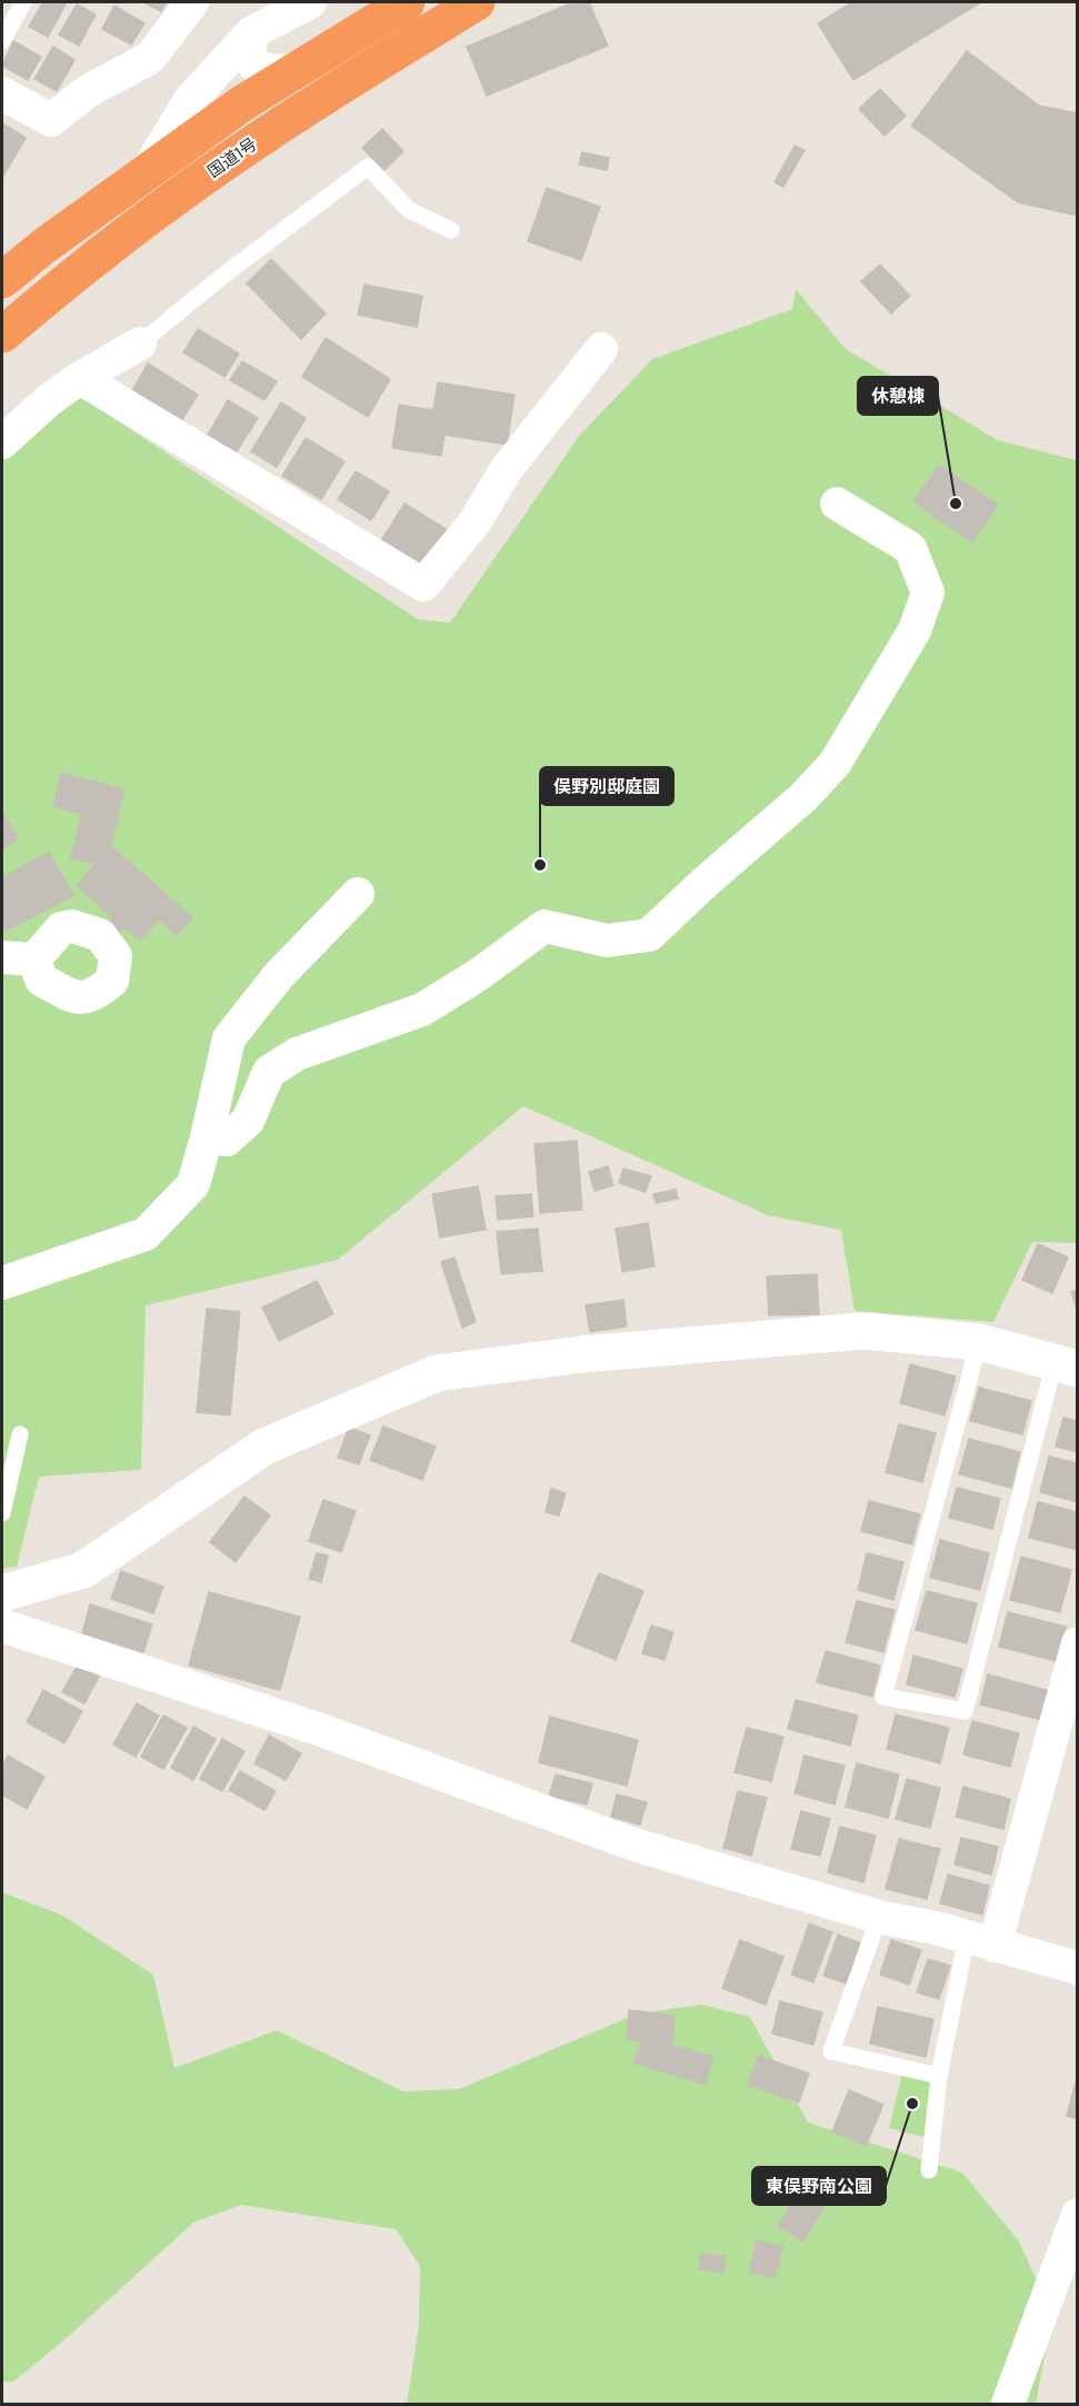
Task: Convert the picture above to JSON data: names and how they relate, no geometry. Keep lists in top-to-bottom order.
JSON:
{
  "streets": {
    "highway": ["国道1号"]
  },
  "places": ["休憩棟", "俣野別邸庭園", "東俣野南公園"]
}
